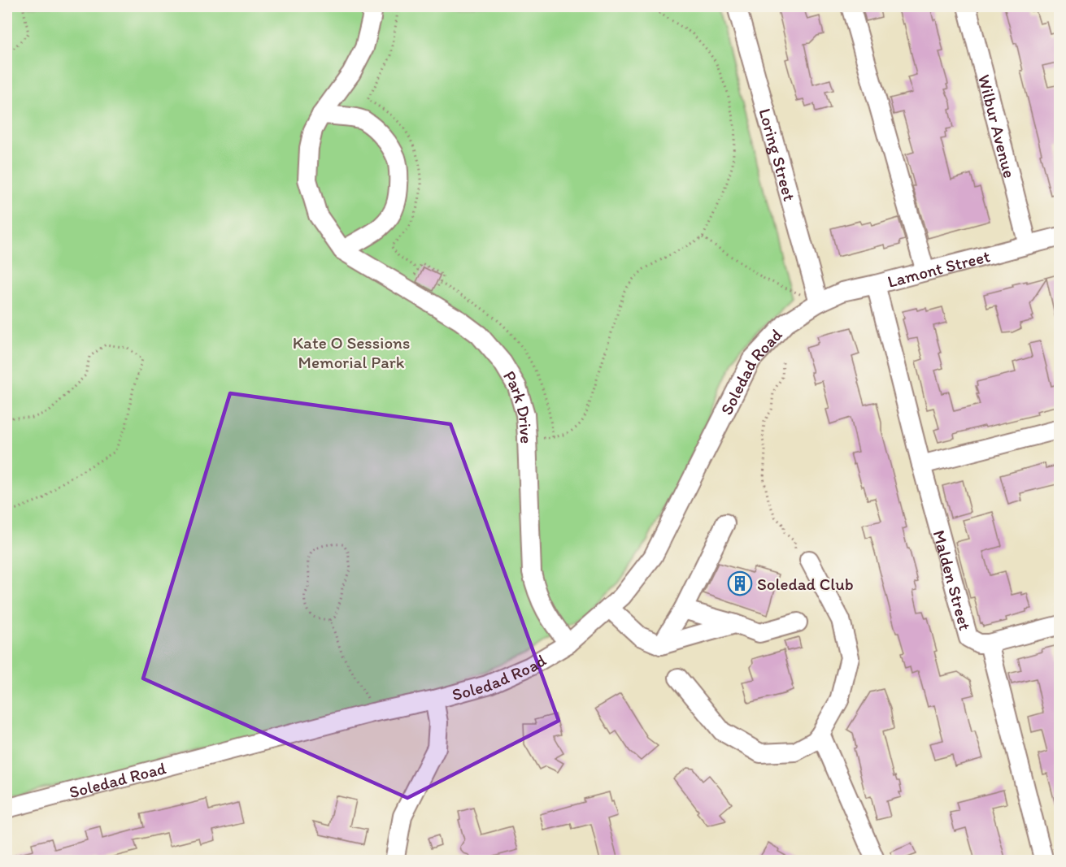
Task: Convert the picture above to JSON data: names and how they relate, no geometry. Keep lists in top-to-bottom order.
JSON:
{
  "streets": {
    "street": [
      "Wilbur Avenue",
      "Loring Street",
      "Lamont Street",
      "Soledad Road",
      "Park Drive",
      "Malden Street"
    ]
  },
  "crossings": [
    ["Wilbur Avenue", "Lamont Street"],
    ["Loring Street", "Lamont Street"],
    ["Loring Street", "Soledad Road"],
    ["Lamont Street", "Soledad Road"],
    ["Lamont Street", "Malden Street"],
    ["Soledad Road", "Park Drive"]
  ],
  "parks": ["Kate O Sessions Memorial Park"],
  "places": {
    "building": ["Soledad Club"]
  }
}
